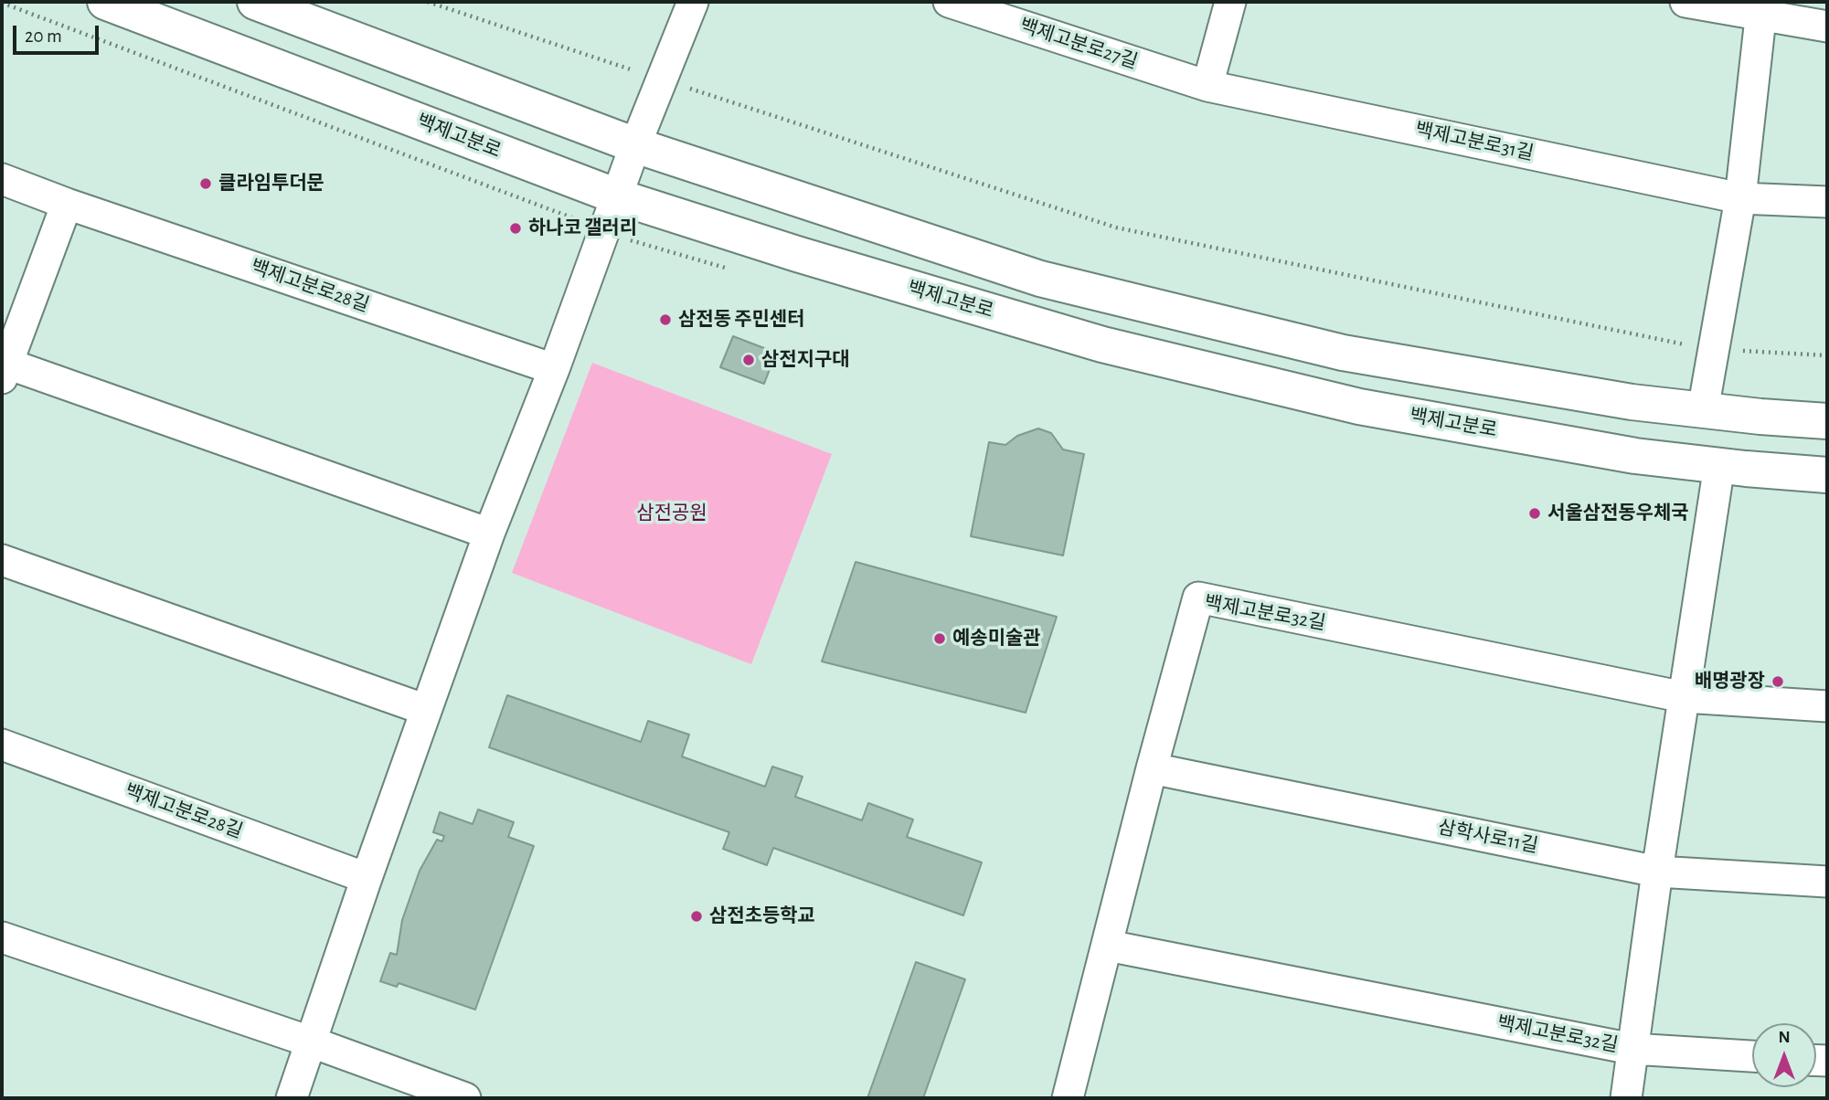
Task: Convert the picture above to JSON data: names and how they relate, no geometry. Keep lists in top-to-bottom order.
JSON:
{
  "streets": {
    "main road": ["백제고분로"],
    "street": [
      "백제고분로27길",
      "백제고분로31길",
      "백제고분로28길",
      "백제고분로32길",
      "삼학사로11길"
    ]
  },
  "crossings": [
    ["백제고분로27길", "백제고분로31길"],
    ["백제고분로", "백제고분로32길"],
    ["백제고분로32길", "삼학사로11길"]
  ],
  "parks": ["삼전공원"],
  "places": [
    "클라임투더문",
    "하나코 갤러리",
    "삼전동 주민센터",
    "삼전지구대",
    "서울삼전동우체국",
    "예송미술관",
    "배명광장",
    "삼전초등학교"
  ],
  "scale_bar": "20 m",
  "north": "top"
}
